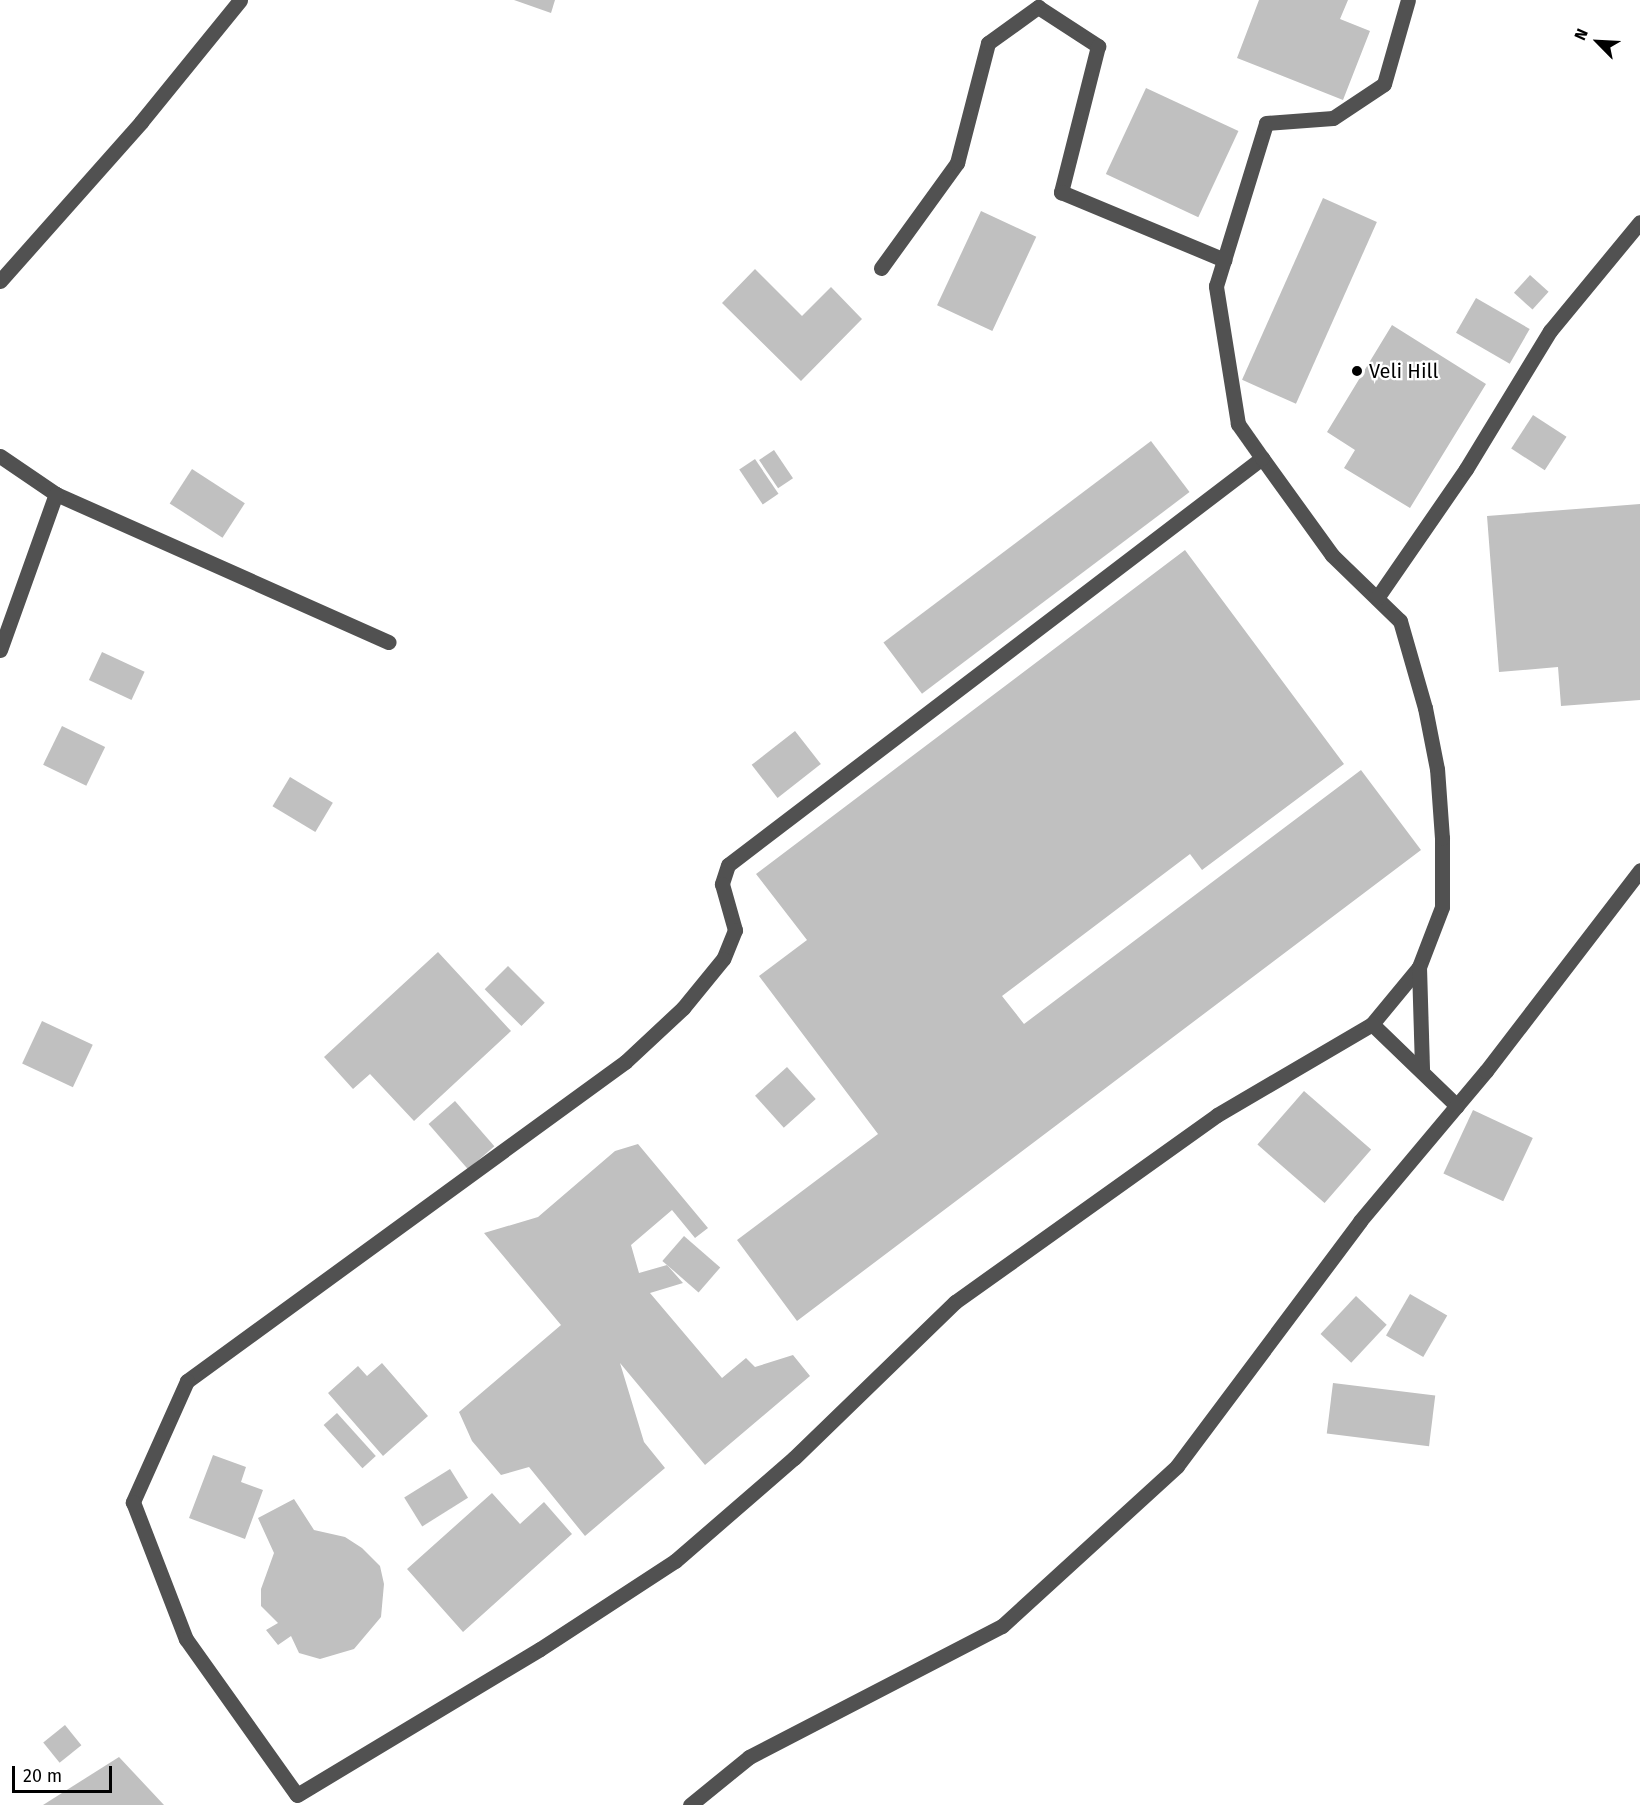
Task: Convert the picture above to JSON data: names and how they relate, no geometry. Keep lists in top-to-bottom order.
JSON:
{
  "places": ["Veli Hill"],
  "scale_bar": "20 m",
  "north": "top left"
}
